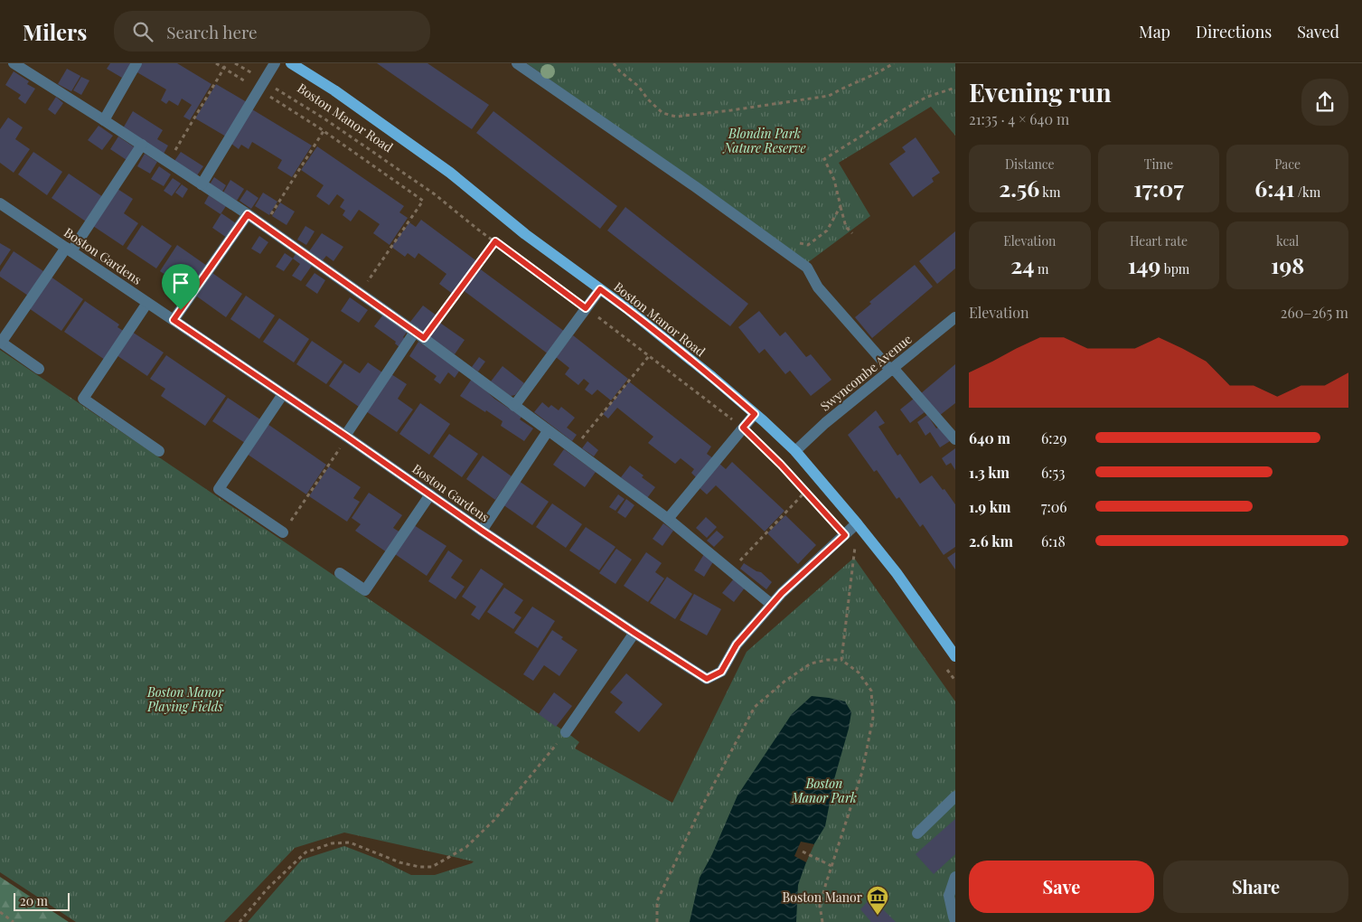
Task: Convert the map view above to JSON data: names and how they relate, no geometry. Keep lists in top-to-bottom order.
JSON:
{
  "streets": {
    "main road": ["Boston Manor Road"],
    "street": ["Boston Gardens", "Swyncombe Avenue"]
  },
  "crossings": [
    ["Boston Manor Road", "Boston Gardens"],
    ["Boston Manor Road", "Swyncombe Avenue"]
  ],
  "parks": ["Blondin Park Nature Reserve", "Boston Manor Playing Fields", "Boston Manor Park"],
  "places": {
    "museum": ["Boston Manor"]
  },
  "scale_bar": "20 m",
  "page": {
    "header": "Milers",
    "search": "Search here",
    "nav": ["Map", "Directions", "Saved"],
    "heading": ["Evening run", "21:35 · 4 × 640 m"],
    "stats": [
      ["Distance", "2.56 km"],
      ["Time", "17:07"],
      ["Pace", "6:41 /km"],
      ["Elevation", "24 m"],
      ["Heart rate", "149 bpm"],
      ["kcal", "198"]
    ],
    "chart": ["Elevation", "260–265 m"],
    "list": [
      {
        "name": "640 m",
        "note": "6:29"
      },
      {
        "name": "1.3 km",
        "note": "6:53"
      },
      {
        "name": "1.9 km",
        "note": "7:06"
      },
      {
        "name": "2.6 km",
        "note": "6:18"
      }
    ],
    "buttons": ["Save", "Share"],
    "scale": "20 m"
  }
}
